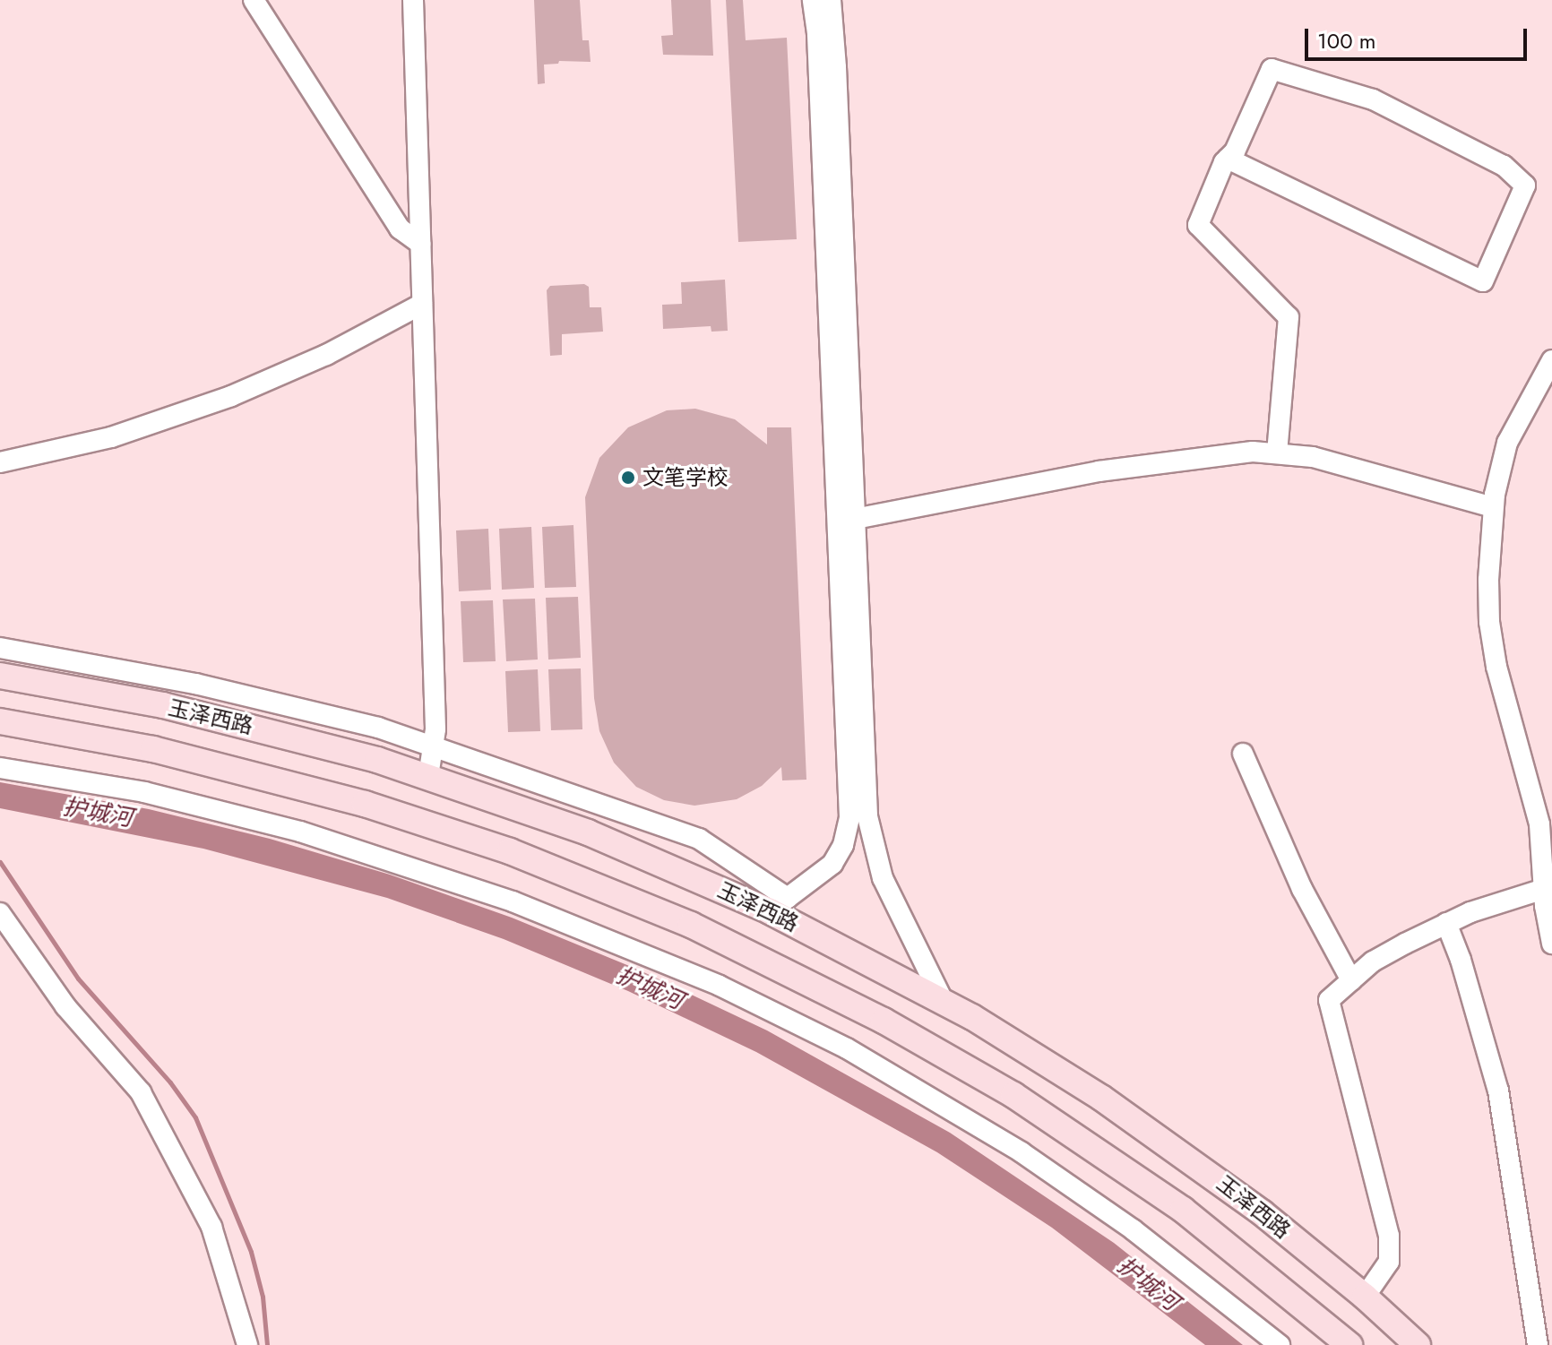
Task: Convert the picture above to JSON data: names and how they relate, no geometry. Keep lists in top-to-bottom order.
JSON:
{
  "streets": {
    "main road": ["玉泽西路"]
  },
  "water": ["护城河"],
  "places": ["文笔学校"],
  "scale_bar": "100 m"
}
